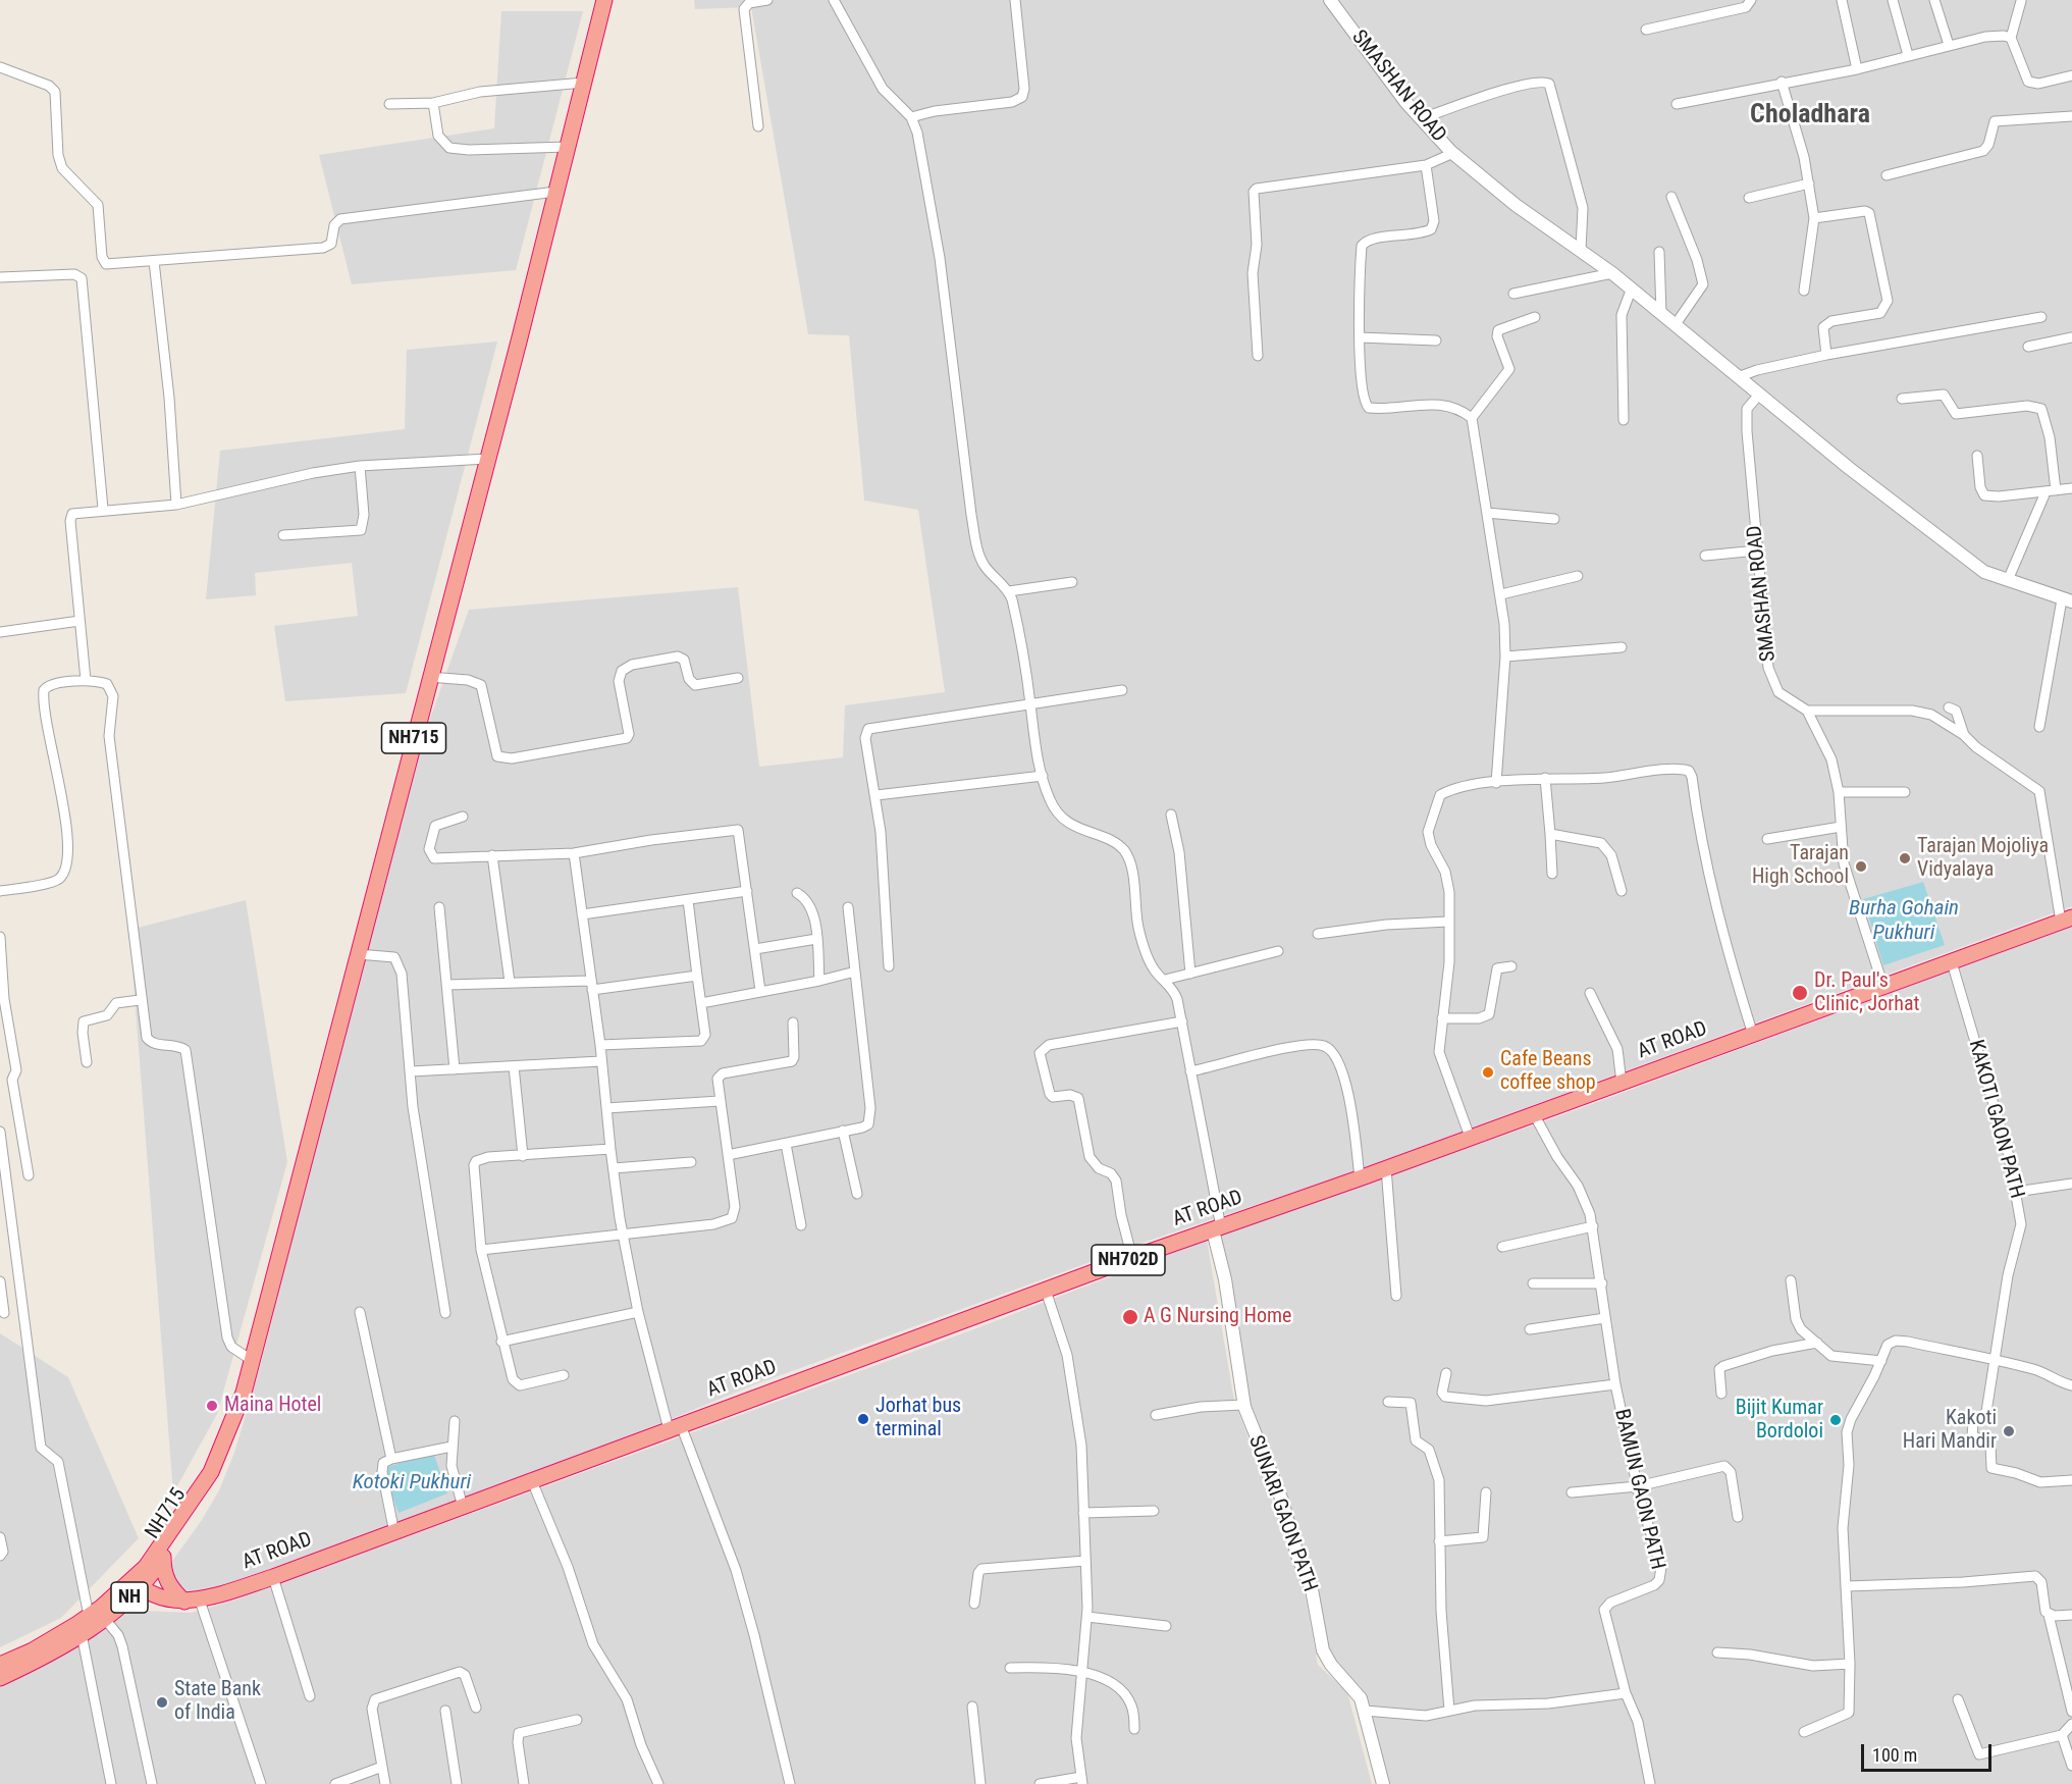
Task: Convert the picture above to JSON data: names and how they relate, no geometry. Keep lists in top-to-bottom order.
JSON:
{
  "streets": {
    "highway": [
      "NH715",
      "AT ROAD",
      "NH702D",
      "NH"
    ],
    "street": [
      "SMASHAN ROAD",
      "KAKOTI GAON PATH",
      "BAMUN GAON PATH",
      "SUNARI GAON PATH"
    ]
  },
  "crossings": [
    ["SMASHAN ROAD", "AT ROAD"],
    ["NH715", "AT ROAD"],
    ["AT ROAD", "KAKOTI GAON PATH"],
    ["AT ROAD", "BAMUN GAON PATH"],
    ["AT ROAD", "SUNARI GAON PATH"]
  ],
  "districts": ["Choladhara"],
  "water": ["Burha Gohain Pukhuri", "Kotoki Pukhuri"],
  "places": [
    "Tarajan Mojoliya Vidyalaya",
    "Tarajan High School",
    "Dr. Paul's Clinic, Jorhat",
    "Cafe Beans coffee shop",
    "A G Nursing Home",
    "Maina Hotel",
    "Jorhat bus terminal",
    "Bijit Kumar Bordoloi",
    "Kakoti Hari Mandir",
    "State Bank of India"
  ],
  "scale_bar": "100 m"
}
